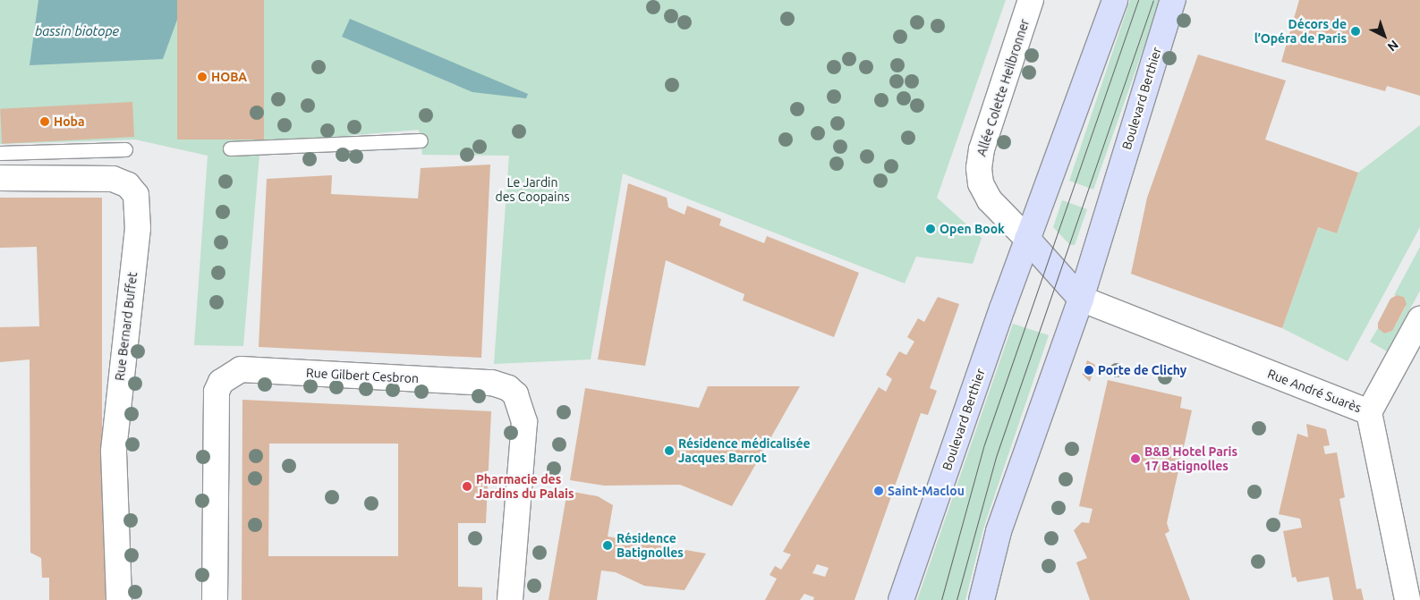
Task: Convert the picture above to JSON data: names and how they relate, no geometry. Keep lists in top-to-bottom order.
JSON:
{
  "streets": {
    "main road": ["Boulevard Berthier"],
    "street": [
      "Allée Colette Heilbronner",
      "Rue Bernard Buffet",
      "Rue Gilbert Cesbron",
      "Rue André Suarès"
    ]
  },
  "crossings": [
    ["Allée Colette Heilbronner", "Boulevard Berthier"],
    ["Boulevard Berthier", "Rue André Suarès"]
  ],
  "water": ["bassin biotope"],
  "parks": ["Le Jardin des Coopains"],
  "places": [
    "Décors de l’Opéra de Paris",
    "HOBA",
    "Hoba",
    "Open Book",
    "Porte de Clichy",
    "Résidence médicalisée Jacques Barrot",
    "B&B Hotel Paris 17 Batignolles",
    "Pharmacie des Jardins du Palais",
    "Saint-Maclou",
    "Résidence Batignolles"
  ],
  "north": "bottom right"
}
